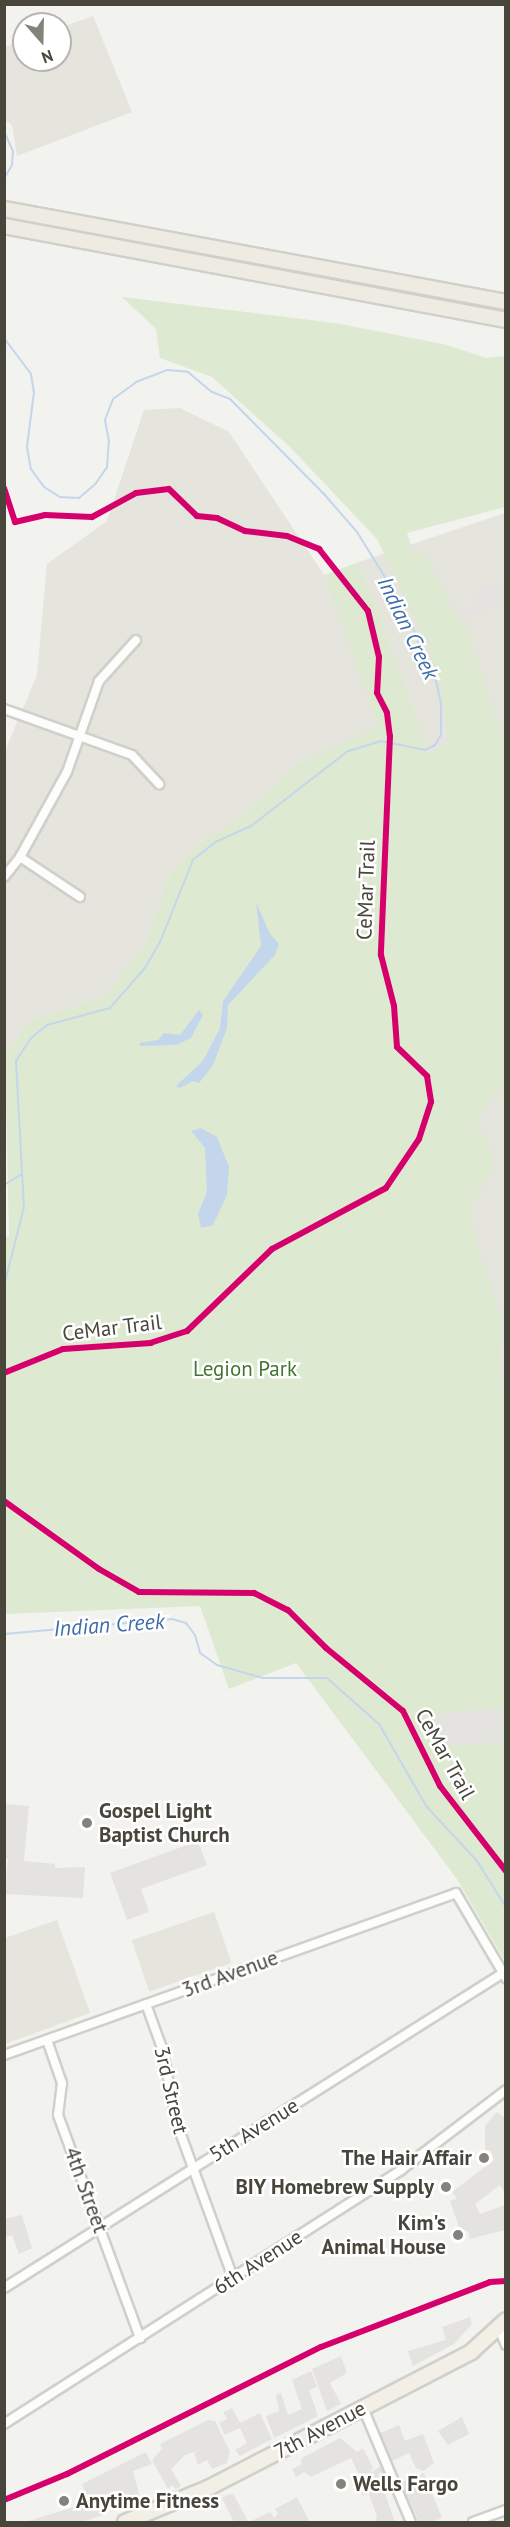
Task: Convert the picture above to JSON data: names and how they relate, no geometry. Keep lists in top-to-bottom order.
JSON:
{
  "streets": {
    "main road": ["7th Avenue"],
    "street": [
      "3rd Avenue",
      "3rd Street",
      "5th Avenue",
      "4th Street",
      "6th Avenue"
    ],
    "cycle path": ["CeMar Trail"]
  },
  "crossings": [
    ["3rd Avenue", "3rd Street"],
    ["3rd Avenue", "5th Avenue"],
    ["3rd Avenue", "4th Street"],
    ["3rd Street", "5th Avenue"],
    ["3rd Street", "6th Avenue"],
    ["5th Avenue", "4th Street"],
    ["4th Street", "6th Avenue"]
  ],
  "water": ["Indian Creek"],
  "parks": ["Legion Park"],
  "places": [
    "Gospel Light Baptist Church",
    "The Hair Affair",
    "BIY Homebrew Supply",
    "Kim's Animal House",
    "Wells Fargo",
    "Anytime Fitness"
  ],
  "north": "bottom"
}
